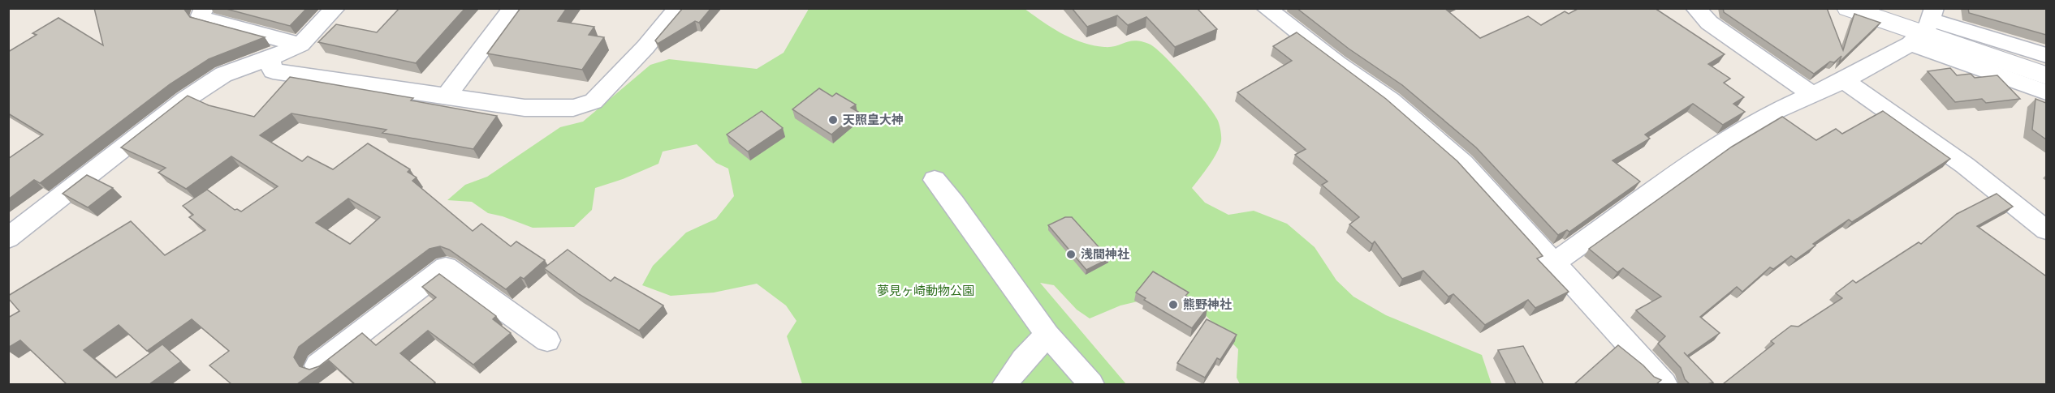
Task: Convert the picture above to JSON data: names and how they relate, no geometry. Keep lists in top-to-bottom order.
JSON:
{
  "parks": ["夢見ヶ崎動物公園"],
  "places": ["天照皇大神", "浅間神社", "熊野神社"]
}
